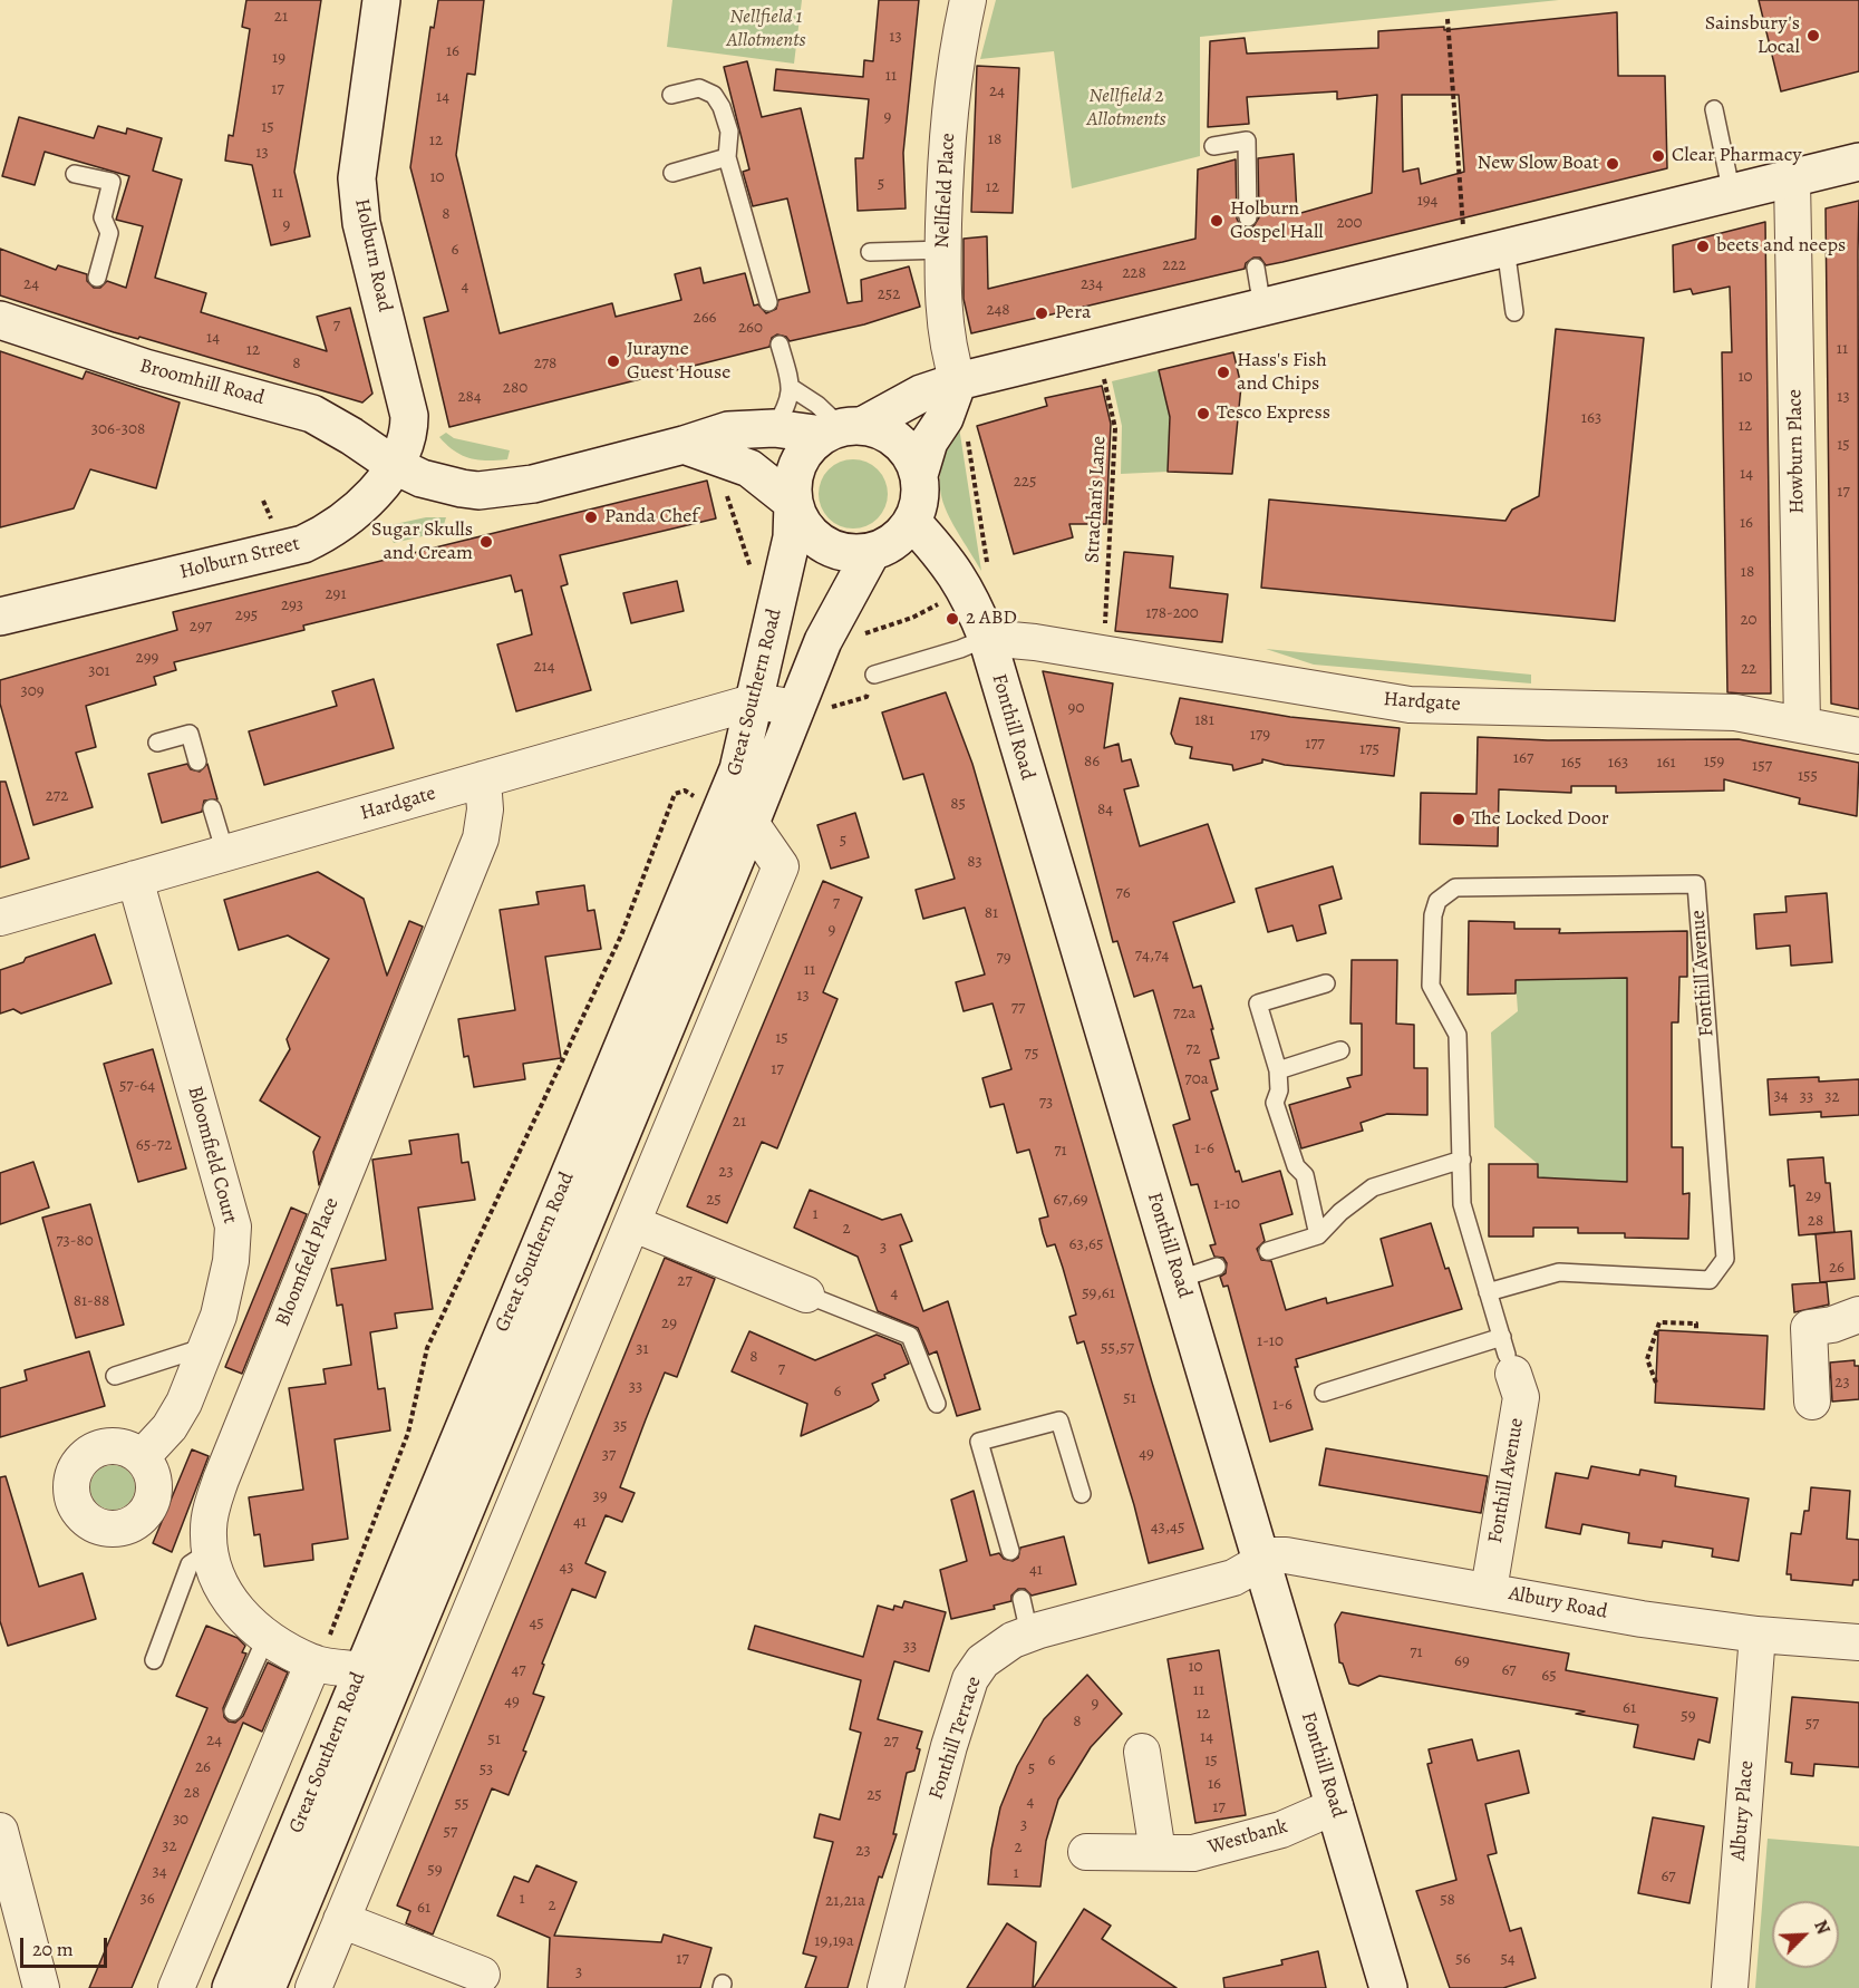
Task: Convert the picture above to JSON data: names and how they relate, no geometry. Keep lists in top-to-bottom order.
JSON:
{
  "streets": {
    "street": [
      "Nellfield Place",
      "Holburn Road",
      "Broomhill Road",
      "Howburn Place",
      "Holburn Street",
      "Great Southern Road",
      "Hardgate",
      "Fonthill Road",
      "Fonthill Avenue",
      "Bloomfield Court",
      "Bloomfield Place",
      "Albury Road",
      "Fonthill Terrace",
      "Albury Place",
      "Westbank"
    ],
    "path": ["Strachan's Lane"]
  },
  "crossings": [
    ["Holburn Road", "Broomhill Road"],
    ["Holburn Road", "Holburn Street"],
    ["Broomhill Road", "Holburn Street"],
    ["Howburn Place", "Hardgate"],
    ["Strachan's Lane", "Hardgate"],
    ["Great Southern Road", "Hardgate"],
    ["Great Southern Road", "Fonthill Road"],
    ["Great Southern Road", "Bloomfield Place"],
    ["Hardgate", "Fonthill Road"],
    ["Hardgate", "Bloomfield Court"],
    ["Hardgate", "Bloomfield Place"],
    ["Fonthill Road", "Albury Road"],
    ["Fonthill Road", "Fonthill Terrace"],
    ["Fonthill Road", "Westbank"],
    ["Fonthill Avenue", "Albury Road"],
    ["Albury Road", "Fonthill Terrace"],
    ["Albury Road", "Albury Place"]
  ],
  "parks": ["Nellfield 1 Allotments", "Nellfield 2 Allotments"],
  "places": [
    "Sainsbury's Local",
    "Clear Pharmacy",
    "New Slow Boat",
    "Holburn Gospel Hall",
    "beets and neeps",
    "Pera",
    "Jurayne Guest House",
    "Hass's Fish and Chips",
    "Tesco Express",
    "Panda Chef",
    "Sugar Skulls and Cream",
    "2 ABD",
    "The Locked Door"
  ],
  "house_numbers": [
    "21",
    "13",
    "16",
    "19",
    "11",
    "17",
    "24",
    "14",
    "9",
    "15",
    "18",
    "12",
    "13",
    "10",
    "5",
    "12",
    "11",
    "194",
    "8",
    "200",
    "9",
    "6",
    "222",
    "228",
    "24",
    "234",
    "4",
    "252",
    "248",
    "266",
    "7",
    "260",
    "14",
    "11",
    "12",
    "8",
    "278",
    "10",
    "280",
    "284",
    "13",
    "163",
    "12",
    "306-308",
    "15",
    "14",
    "225",
    "17",
    "16",
    "18",
    "291",
    "293",
    "178-200",
    "295",
    "20",
    "297",
    "299",
    "214",
    "22",
    "301",
    "309",
    "90",
    "181",
    "179",
    "177",
    "175",
    "167",
    "86",
    "159",
    "165",
    "163",
    "161",
    "157",
    "155",
    "272",
    "85",
    "84",
    "5",
    "83",
    "76",
    "7",
    "81",
    "9",
    "74,74",
    "79",
    "11",
    "13",
    "77",
    "72a",
    "15",
    "72",
    "75",
    "17",
    "70a",
    "57-64",
    "34",
    "33",
    "32",
    "73",
    "21",
    "65-72",
    "1-6",
    "71",
    "23",
    "29",
    "25",
    "67,69",
    "1-10",
    "1",
    "28",
    "2",
    "73-80",
    "63,65",
    "3",
    "26",
    "27",
    "4",
    "59,61",
    "81-88",
    "29",
    "1-10",
    "55,57",
    "31",
    "8",
    "7",
    "23",
    "33",
    "6",
    "51",
    "1-6",
    "35",
    "49",
    "37",
    "39",
    "41",
    "43,45",
    "43",
    "41",
    "45",
    "33",
    "71",
    "69",
    "10",
    "47",
    "67",
    "65",
    "11",
    "49",
    "9",
    "61",
    "12",
    "59",
    "8",
    "57",
    "14",
    "51",
    "24",
    "27",
    "6",
    "15",
    "26",
    "5",
    "53",
    "16",
    "28",
    "25",
    "4",
    "55",
    "17",
    "30",
    "3",
    "57",
    "32",
    "2",
    "23",
    "59",
    "34",
    "1",
    "67",
    "36",
    "1",
    "58",
    "21,21a",
    "2",
    "61",
    "19,19a",
    "17",
    "56",
    "54",
    "3"
  ],
  "scale_bar": "20 m",
  "north": "top right"
}
